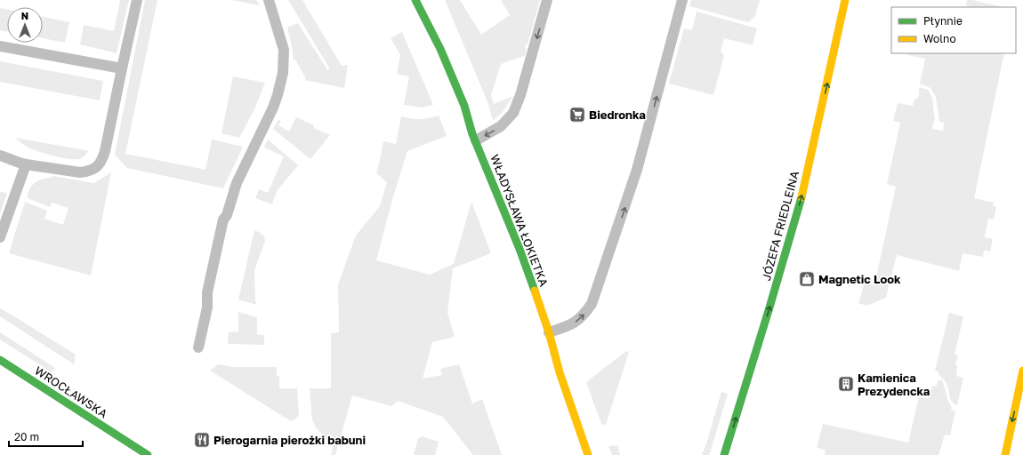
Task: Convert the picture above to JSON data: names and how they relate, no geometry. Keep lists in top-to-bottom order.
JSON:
{
  "streets": {
    "street": ["WŁADYSŁAWA ŁOKIETKA", "JÓZEFA FRIEDLEINA", "WROCŁAWSKA"]
  },
  "one_way": ["JÓZEFA FRIEDLEINA"],
  "places": {
    "supermarket": ["Biedronka"],
    "shop": ["Magnetic Look"],
    "building": ["Kamienica Prezydencka"],
    "restaurant": ["Pierogarnia pierożki babuni"]
  },
  "legend": ["Płynnie", "Wolno"],
  "scale_bar": "20 m",
  "north": "top"
}
